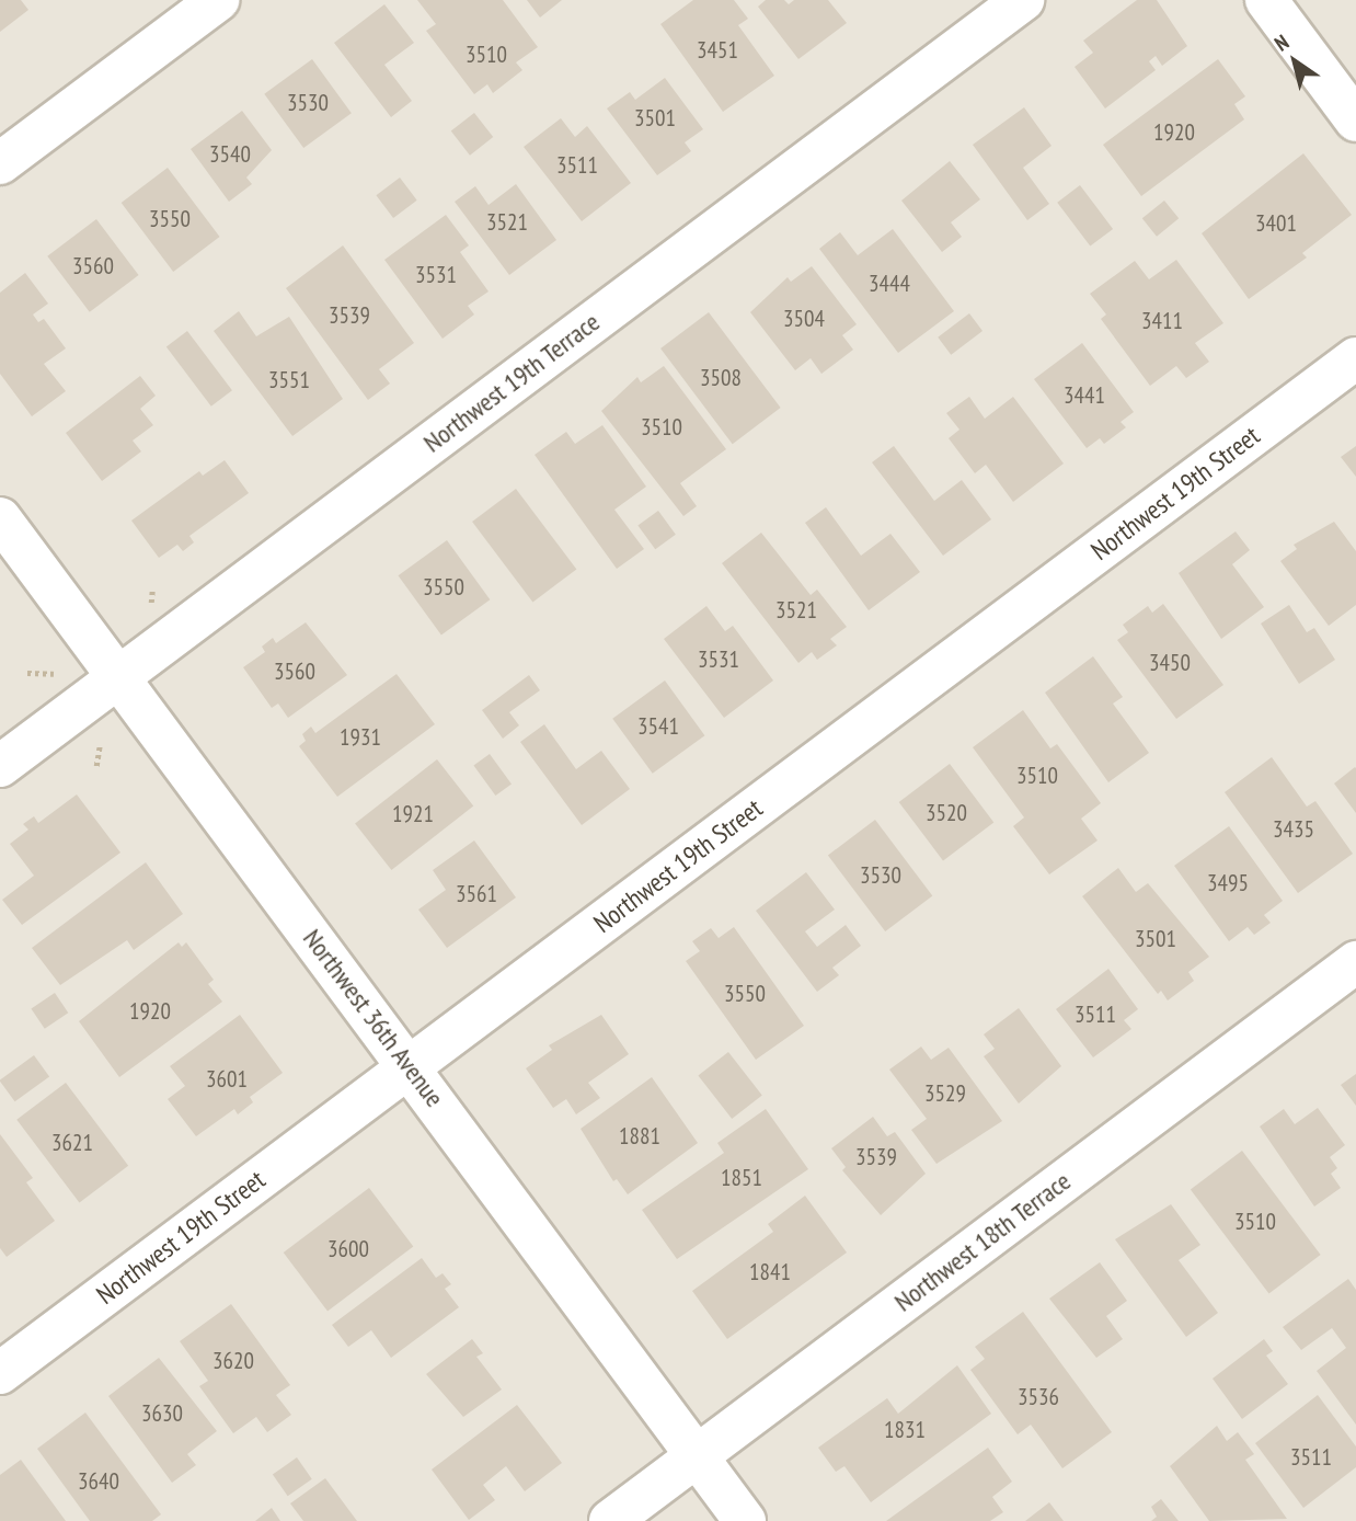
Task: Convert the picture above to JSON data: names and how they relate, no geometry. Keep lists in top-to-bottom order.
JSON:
{
  "streets": {
    "street": [
      "Northwest 19th Terrace",
      "Northwest 19th Street",
      "Northwest 36th Avenue",
      "Northwest 18th Terrace"
    ]
  },
  "crossings": [
    ["Northwest 19th Terrace", "Northwest 36th Avenue"],
    ["Northwest 19th Street", "Northwest 36th Avenue"],
    ["Northwest 36th Avenue", "Northwest 18th Terrace"]
  ],
  "house_numbers": [
    "3451",
    "3510",
    "3530",
    "3501",
    "1920",
    "3540",
    "3511",
    "3550",
    "3521",
    "3401",
    "3560",
    "3531",
    "3444",
    "3539",
    "3504",
    "3411",
    "3508",
    "3551",
    "3441",
    "3510",
    "3550",
    "3521",
    "3531",
    "3450",
    "3560",
    "3541",
    "1931",
    "3510",
    "3520",
    "1921",
    "3435",
    "3530",
    "3495",
    "3561",
    "3501",
    "3550",
    "1920",
    "3511",
    "3601",
    "3529",
    "1881",
    "3621",
    "3539",
    "1851",
    "3510",
    "3600",
    "1841",
    "3620",
    "3536",
    "3630",
    "1831",
    "3511",
    "3640"
  ],
  "north": "top left"
}
